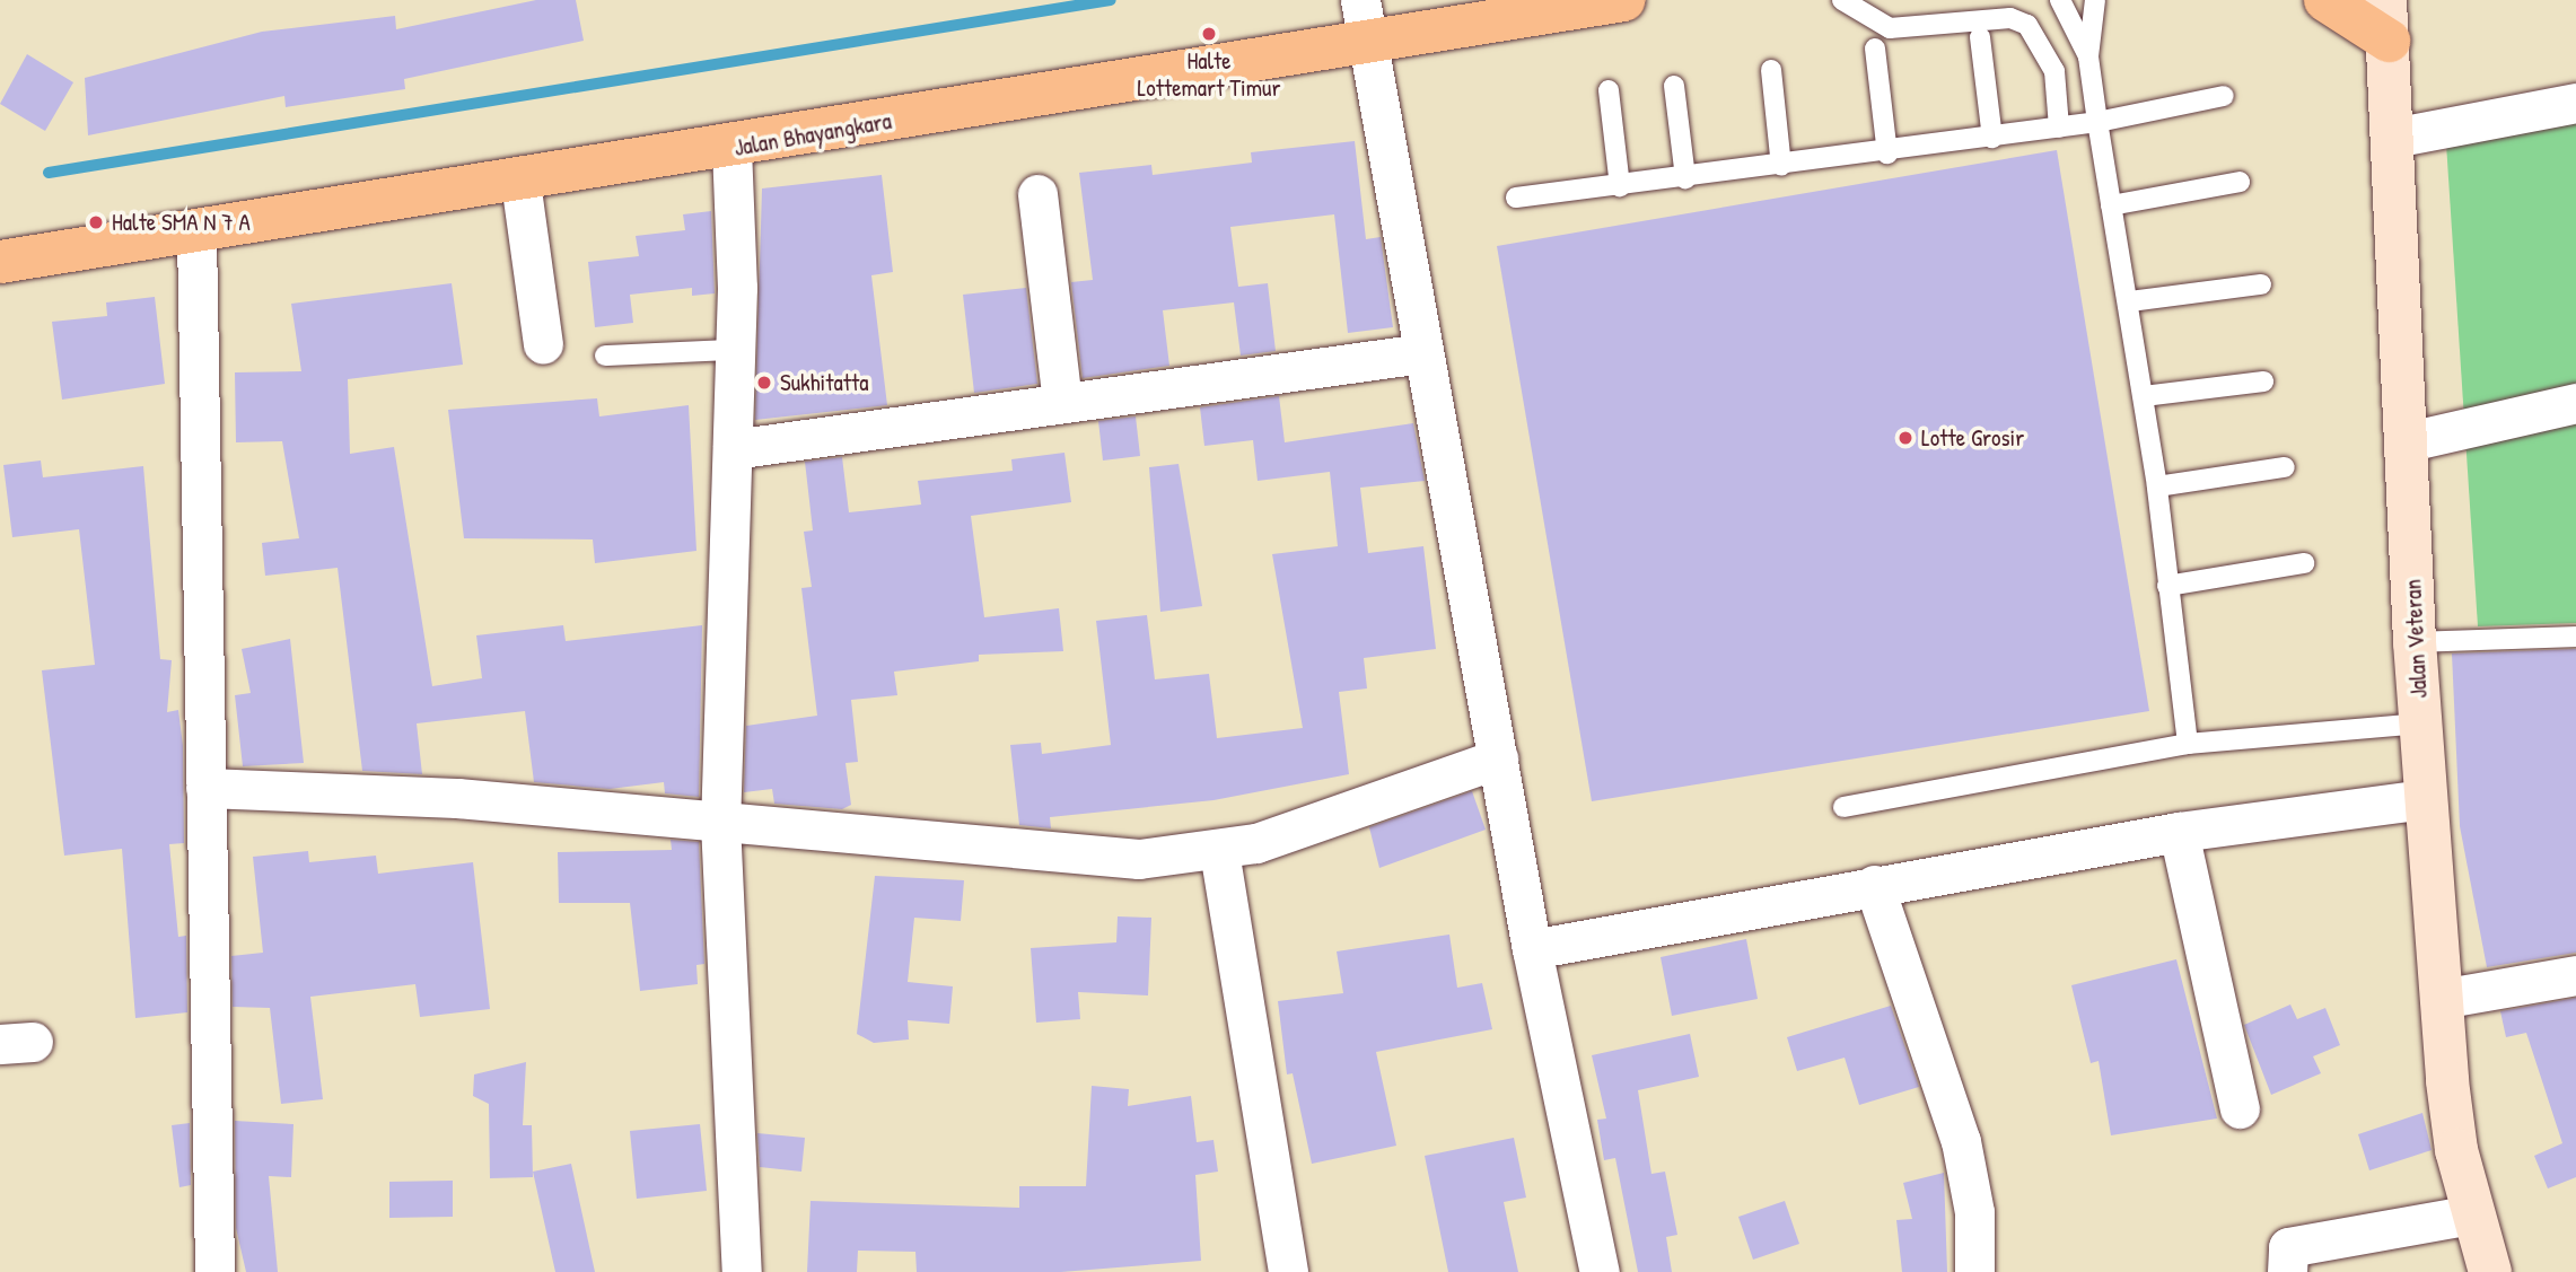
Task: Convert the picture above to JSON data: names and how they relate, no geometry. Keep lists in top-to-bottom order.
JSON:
{
  "streets": {
    "main road": ["Jalan Bhayangkara"],
    "street": ["Jalan Veteran"]
  },
  "places": [
    "Halte Lottemart Timur",
    "Halte SMA N 7 A",
    "Sukhitatta",
    "Lotte Grosir"
  ]
}
